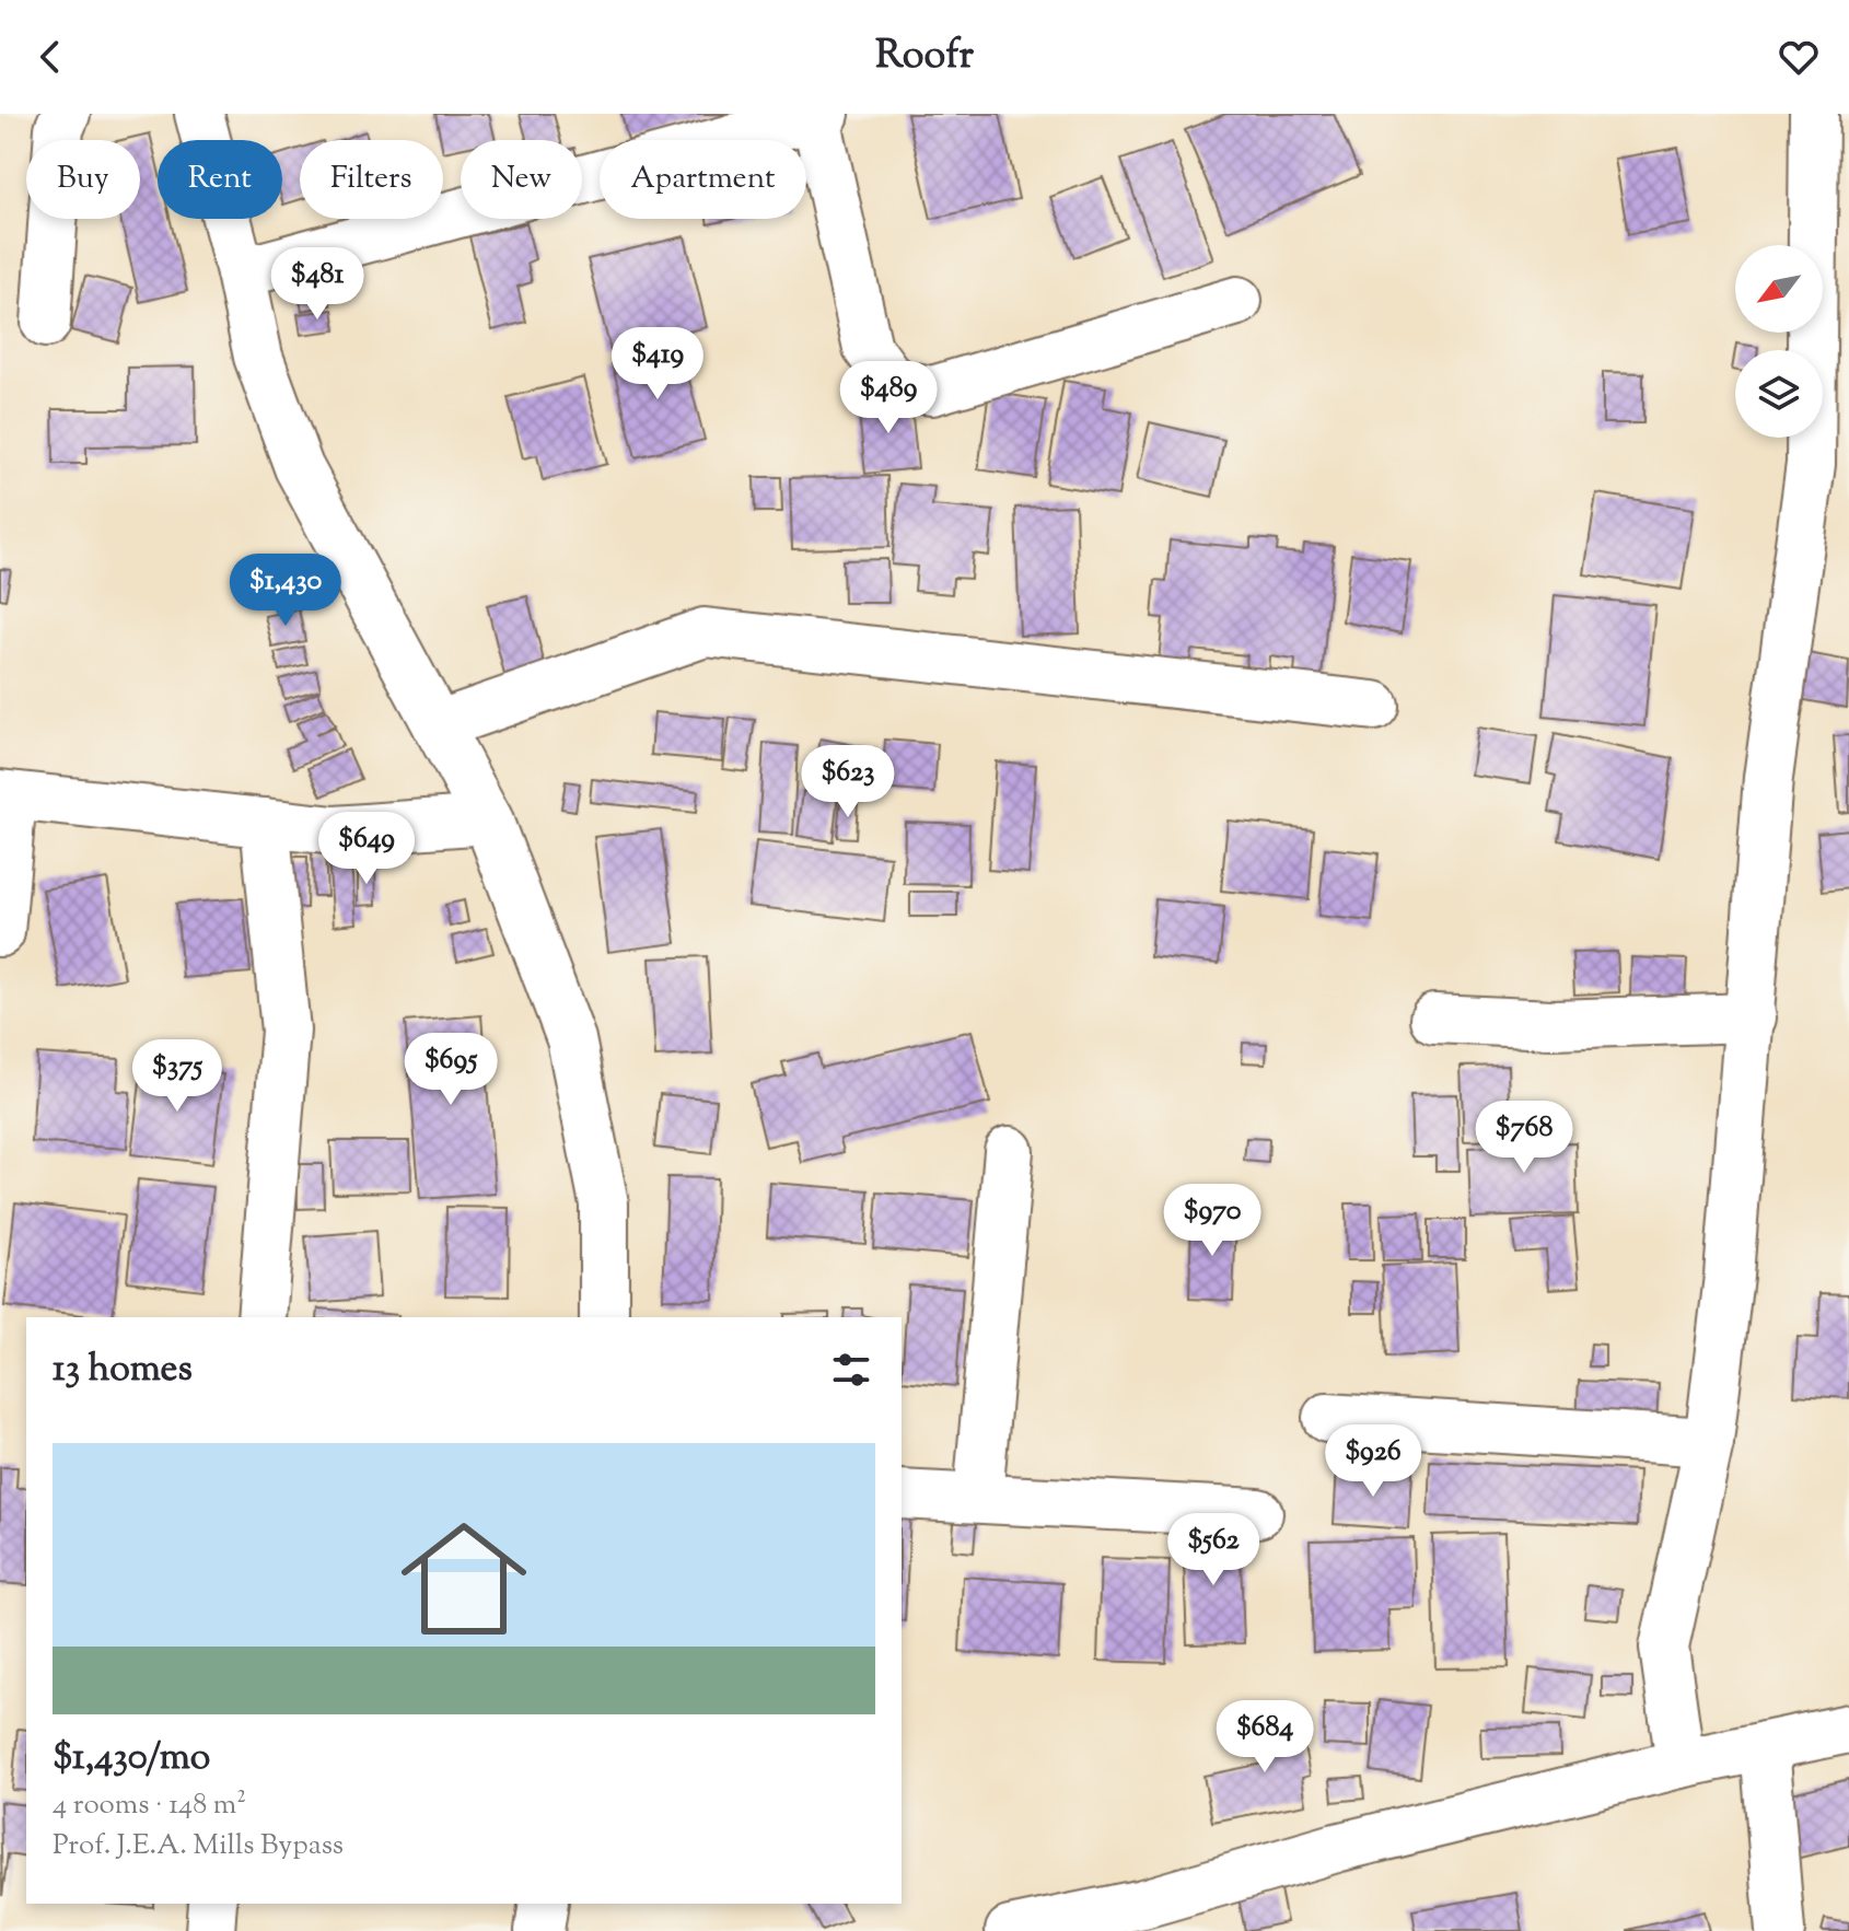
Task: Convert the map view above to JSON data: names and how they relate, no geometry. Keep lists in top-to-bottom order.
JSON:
{
  "north": "bottom left",
  "page": {
    "header": "Roofr",
    "chip": [
      "Buy",
      "Rent",
      "Filters",
      "New",
      "Apartment"
    ],
    "price": [
      "$481",
      "$419",
      "$489",
      "$1,430",
      "$623",
      "$649",
      "$695",
      "$375",
      "$768",
      "$970",
      "$926",
      "$562",
      "$684"
    ],
    "heading": "13 homes",
    "list": [
      {
        "name": "$1,430/mo",
        "note": "4 rooms · 148 m² · Prof. J.E.A. Mills Bypass"
      }
    ]
  }
}
